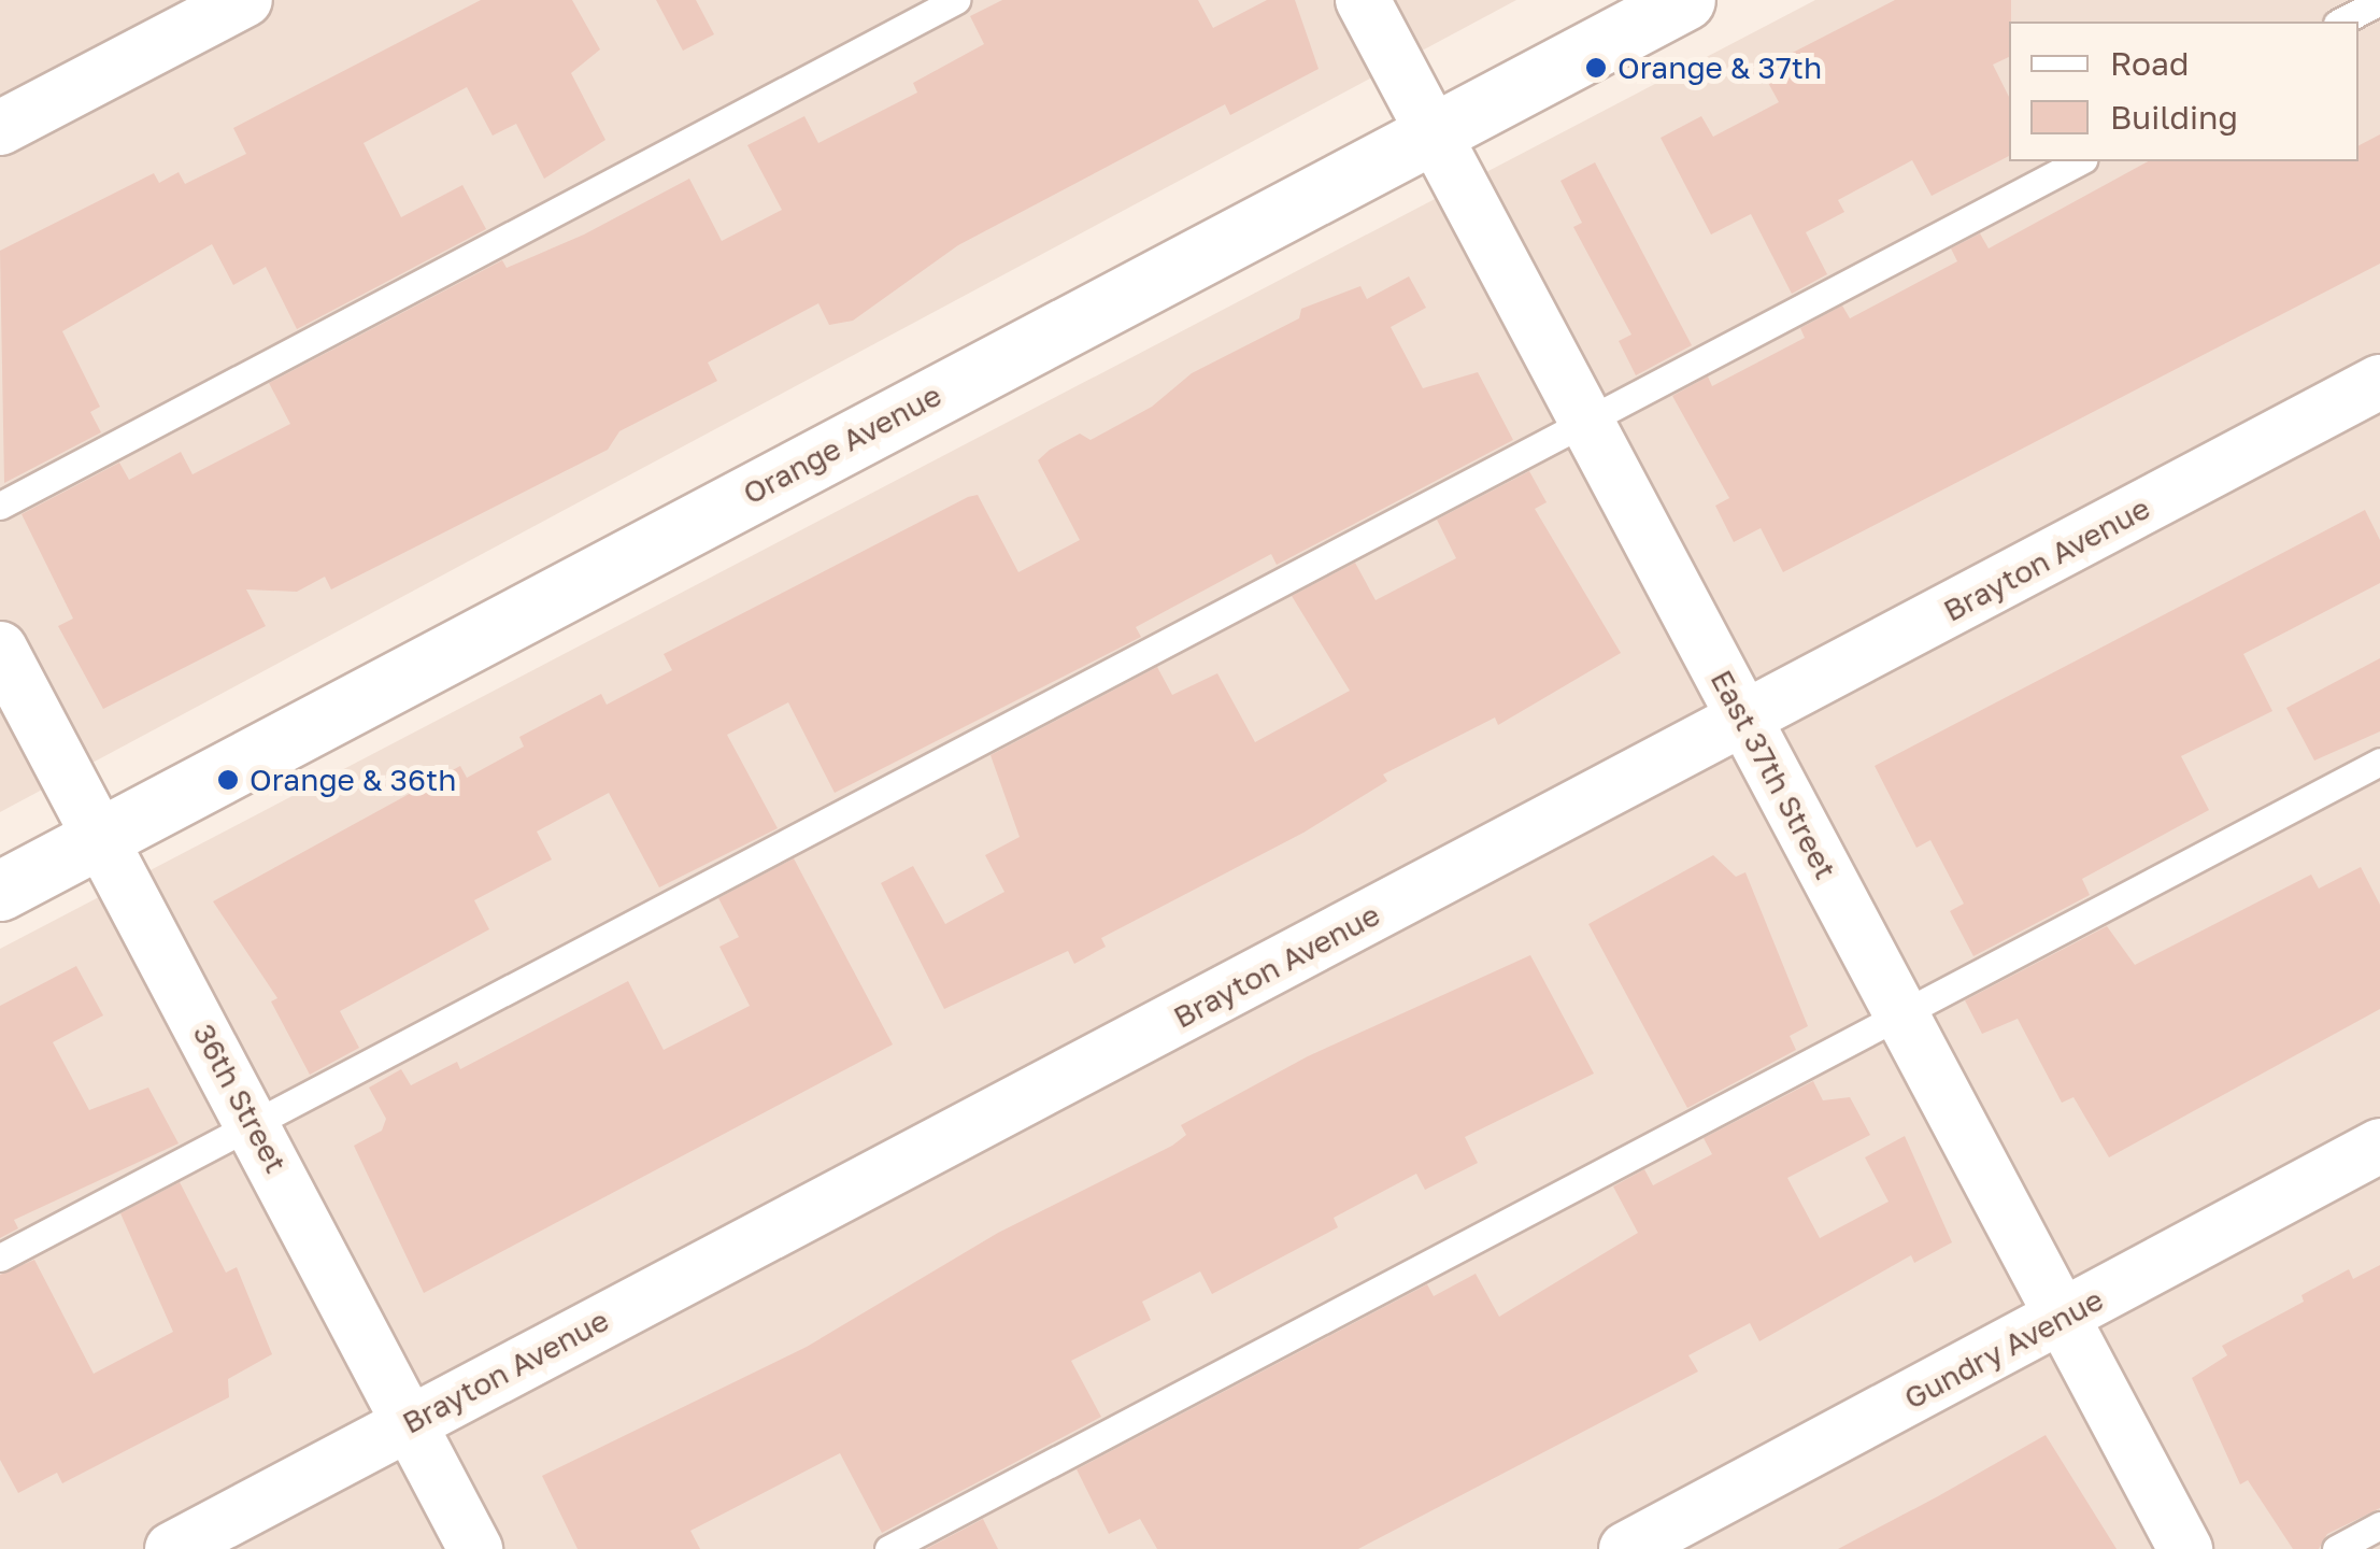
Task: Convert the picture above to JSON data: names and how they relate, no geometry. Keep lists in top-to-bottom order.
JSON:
{
  "streets": {
    "street": [
      "Orange Avenue",
      "Brayton Avenue",
      "East 37th Street",
      "36th Street",
      "Gundry Avenue"
    ]
  },
  "crossings": [
    ["Orange Avenue", "East 37th Street"],
    ["Orange Avenue", "36th Street"],
    ["Brayton Avenue", "East 37th Street"],
    ["Brayton Avenue", "36th Street"],
    ["East 37th Street", "Gundry Avenue"]
  ],
  "places": ["Orange & 37th", "Orange & 36th"],
  "legend": ["Road", "Building"]
}
